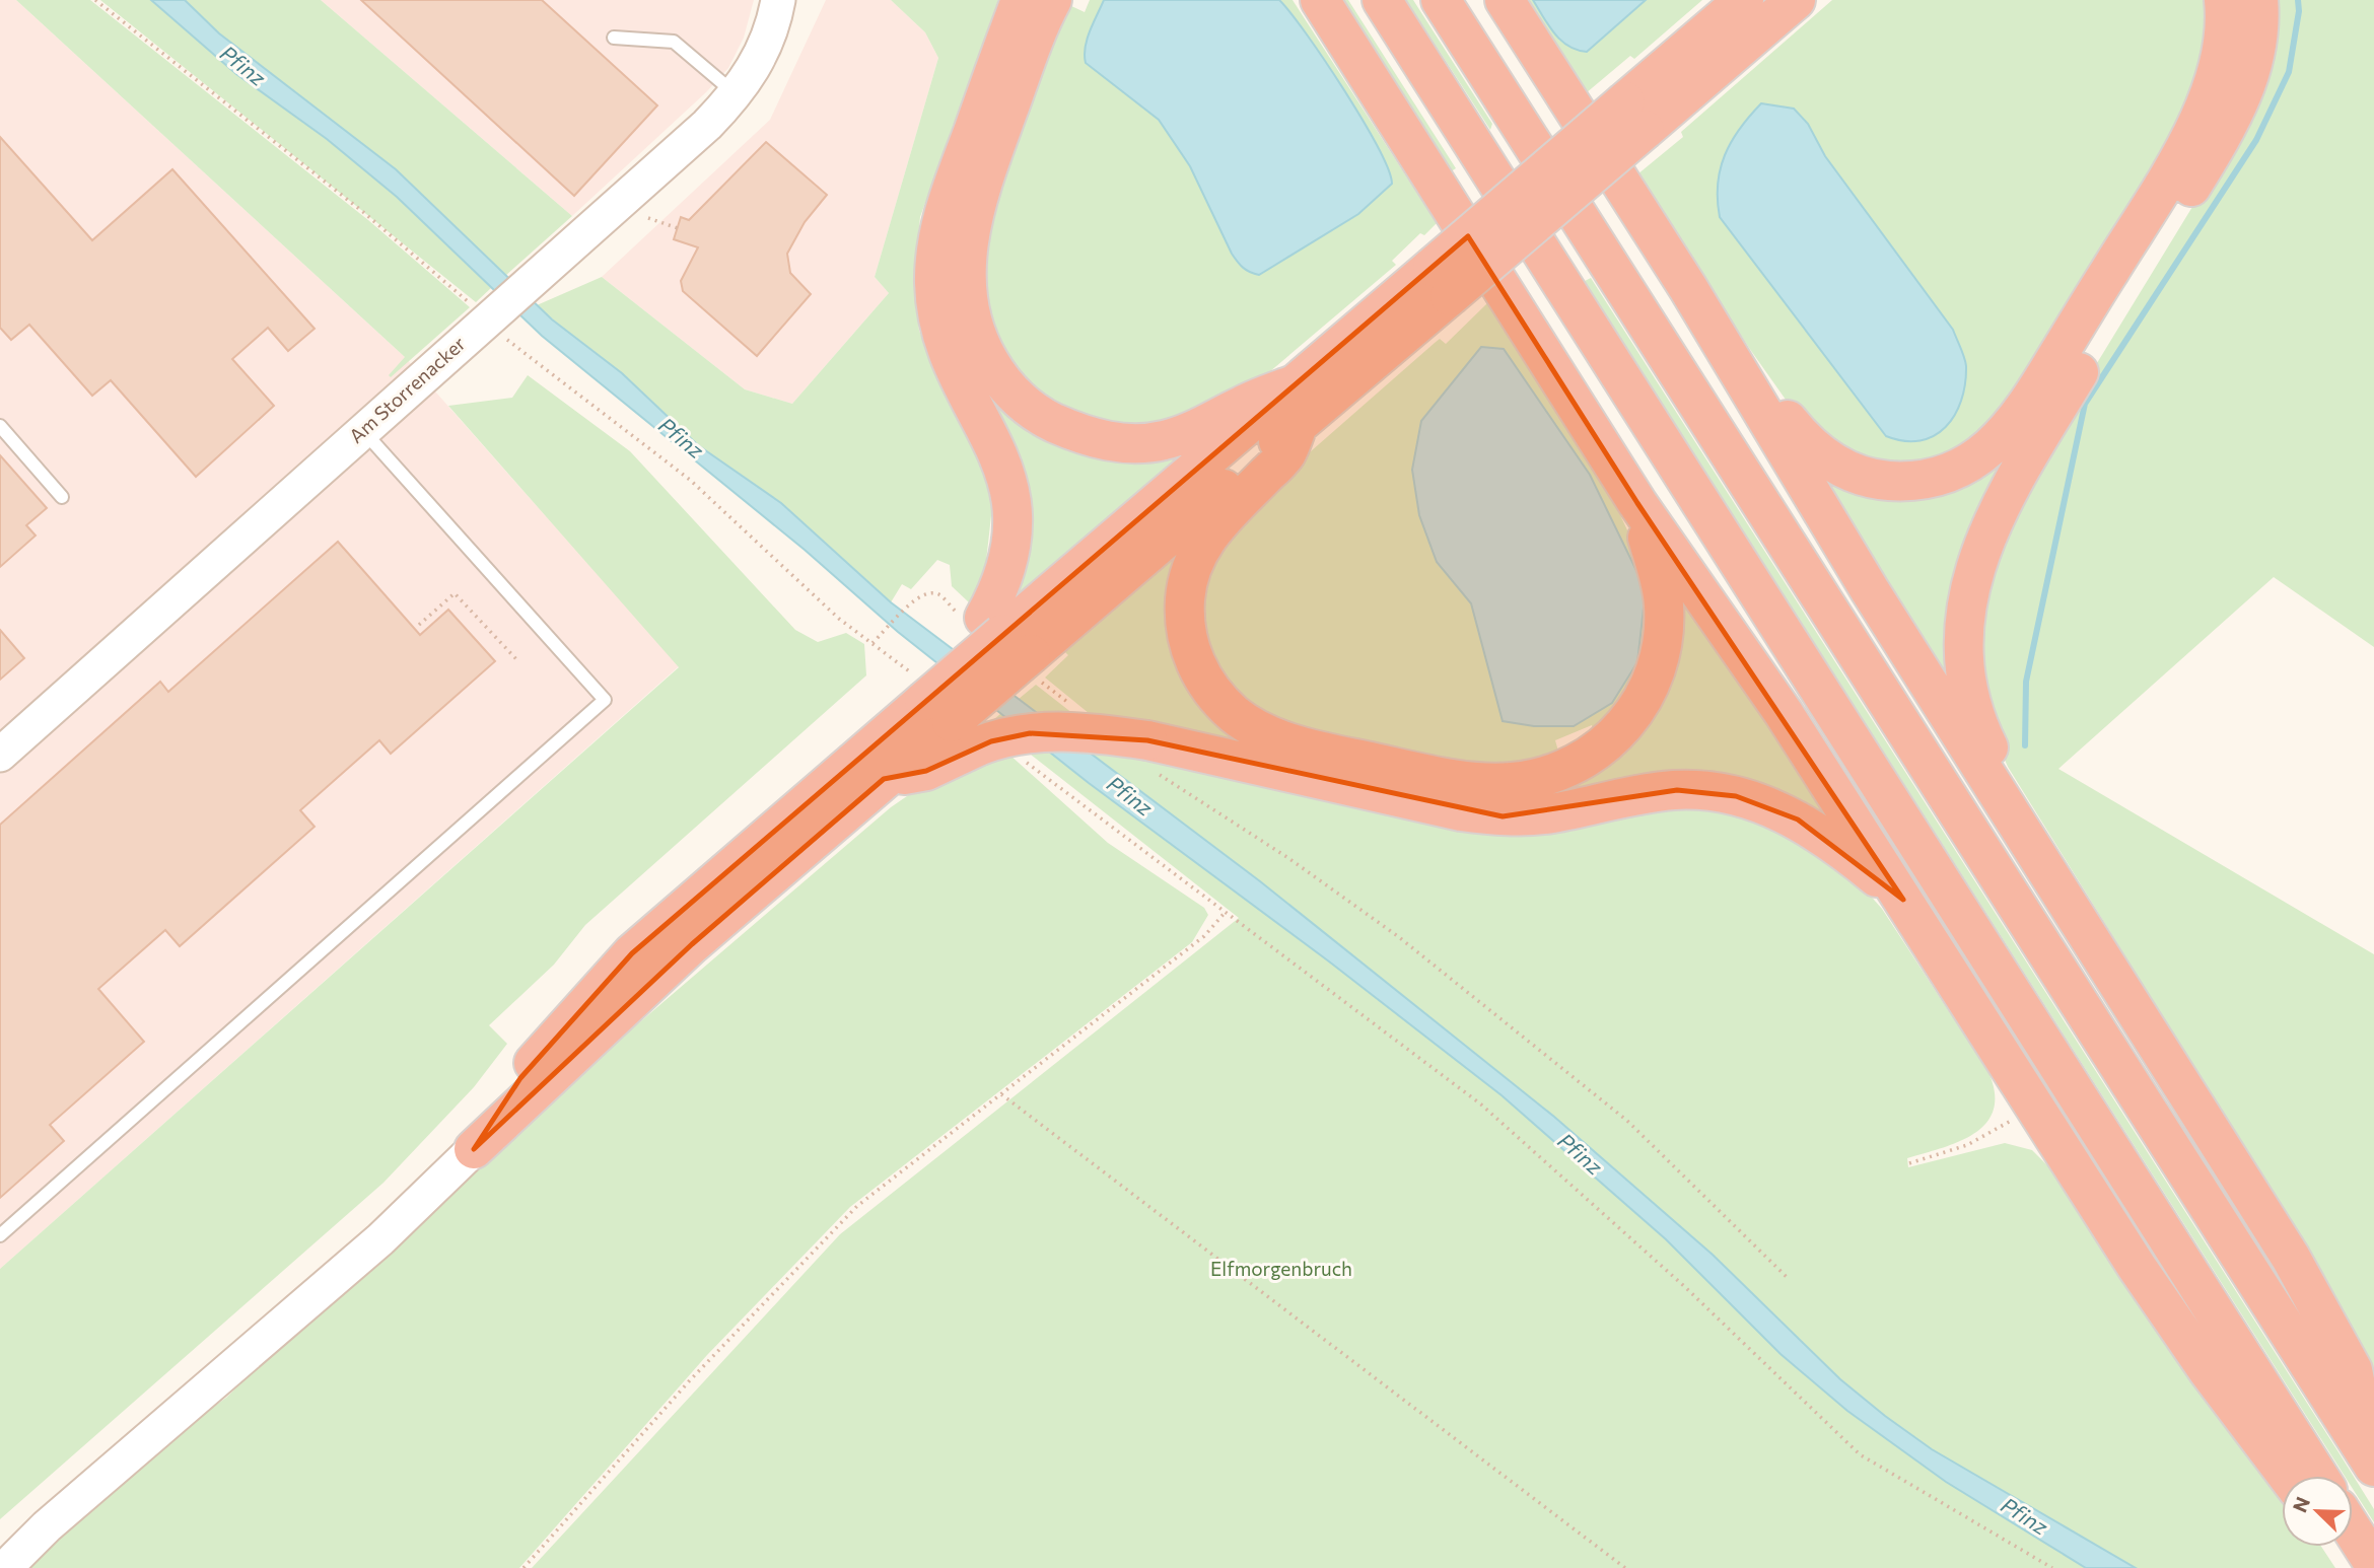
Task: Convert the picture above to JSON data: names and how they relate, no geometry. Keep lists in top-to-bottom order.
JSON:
{
  "streets": {
    "street": ["Am Storrenacker"]
  },
  "water": ["Pfinz"],
  "parks": ["Elfmorgenbruch"],
  "north": "top left"
}
